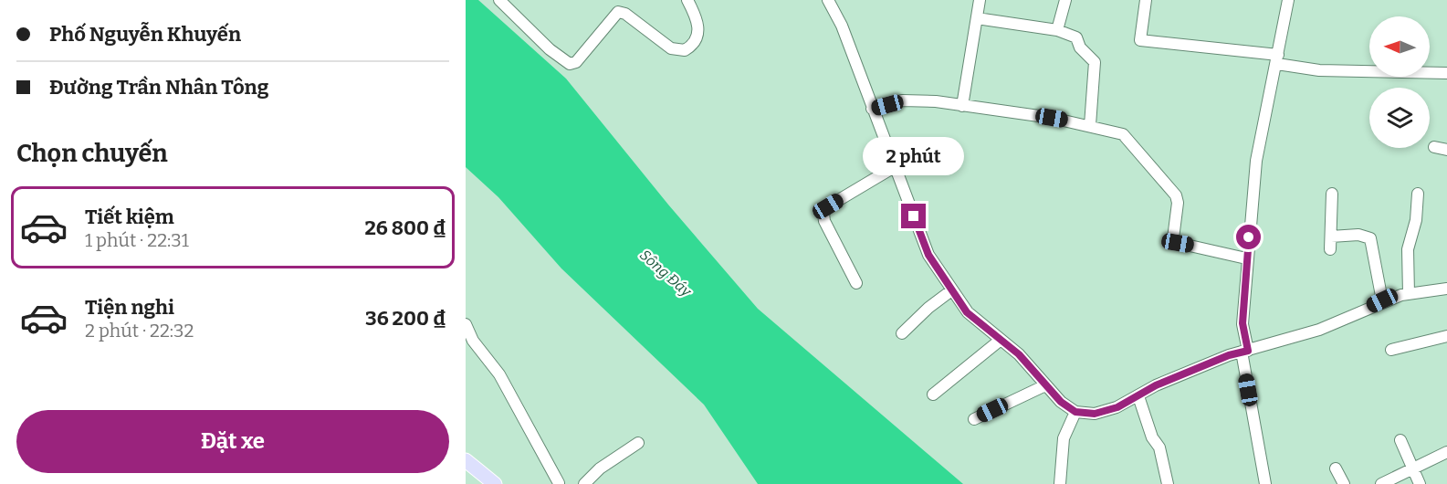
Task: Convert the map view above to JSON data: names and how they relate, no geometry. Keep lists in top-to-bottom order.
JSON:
{
  "water": ["Sông Đáy"],
  "north": "left",
  "page": {
    "banner": ["Phố Nguyễn Khuyến", "Đường Trần Nhân Tông"],
    "heading": "Chọn chuyến",
    "bubble": "2 phút",
    "list": [
      {
        "name": "Tiết kiệm",
        "note": "1 phút · 22:31",
        "value": "26 800 ₫"
      },
      {
        "name": "Tiện nghi",
        "note": "2 phút · 22:32",
        "value": "36 200 ₫"
      }
    ],
    "buttons": "Đặt xe"
  }
}
